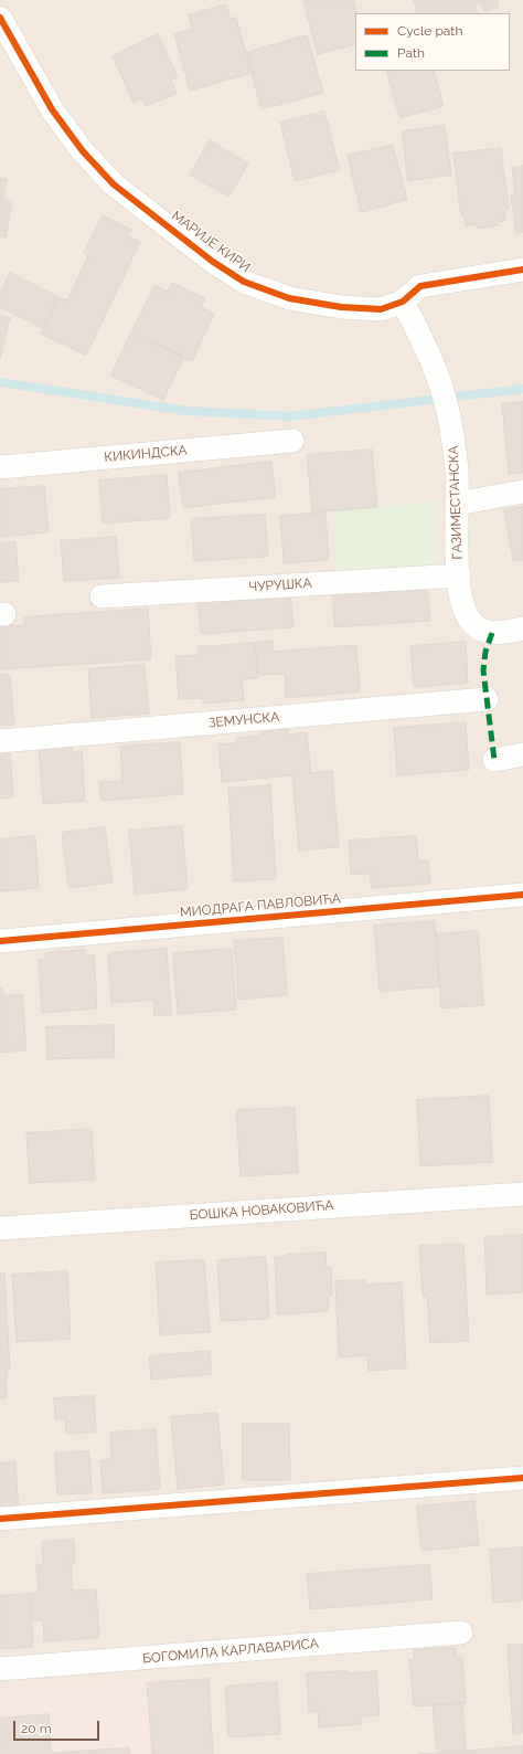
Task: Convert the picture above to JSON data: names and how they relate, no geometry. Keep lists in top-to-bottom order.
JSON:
{
  "streets": {
    "street": [
      "МАРИЈЕ КИРИ",
      "КИКИНДСКА",
      "ГАЗИМЕСТАНСКА",
      "ЧУРУШКА",
      "ЗЕМУНСКА",
      "МИОДРАГА ПАВЛОВИЋА",
      "БОШКА НОВАКОВИЋА",
      "БОГОМИЛА КАРЛАВАРИСА"
    ]
  },
  "crossings": [
    ["МАРИЈЕ КИРИ", "ГАЗИМЕСТАНСКА"],
    ["ГАЗИМЕСТАНСКА", "ЧУРУШКА"]
  ],
  "legend": ["Cycle path", "Path"],
  "scale_bar": "20 m"
}
